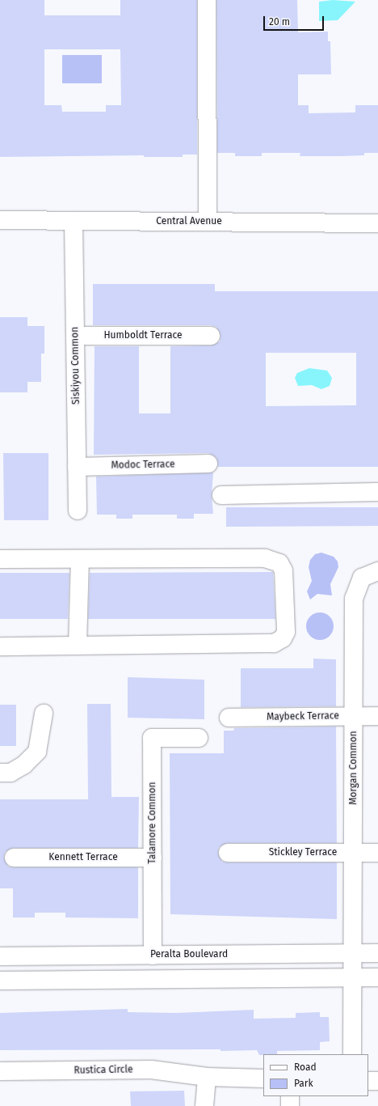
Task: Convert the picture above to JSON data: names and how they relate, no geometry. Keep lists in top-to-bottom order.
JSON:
{
  "streets": {
    "street": [
      "Central Avenue",
      "Humboldt Terrace",
      "Siskiyou Common",
      "Modoc Terrace",
      "Maybeck Terrace",
      "Morgan Common",
      "Talamore Common",
      "Stickley Terrace",
      "Kennett Terrace",
      "Peralta Boulevard",
      "Rustica Circle"
    ]
  },
  "crossings": [
    ["Central Avenue", "Siskiyou Common"],
    ["Humboldt Terrace", "Siskiyou Common"],
    ["Siskiyou Common", "Modoc Terrace"],
    ["Maybeck Terrace", "Morgan Common"],
    ["Morgan Common", "Stickley Terrace"],
    ["Morgan Common", "Peralta Boulevard"],
    ["Talamore Common", "Kennett Terrace"],
    ["Talamore Common", "Peralta Boulevard"]
  ],
  "legend": ["Road", "Park"],
  "scale_bar": "20 m"
}
